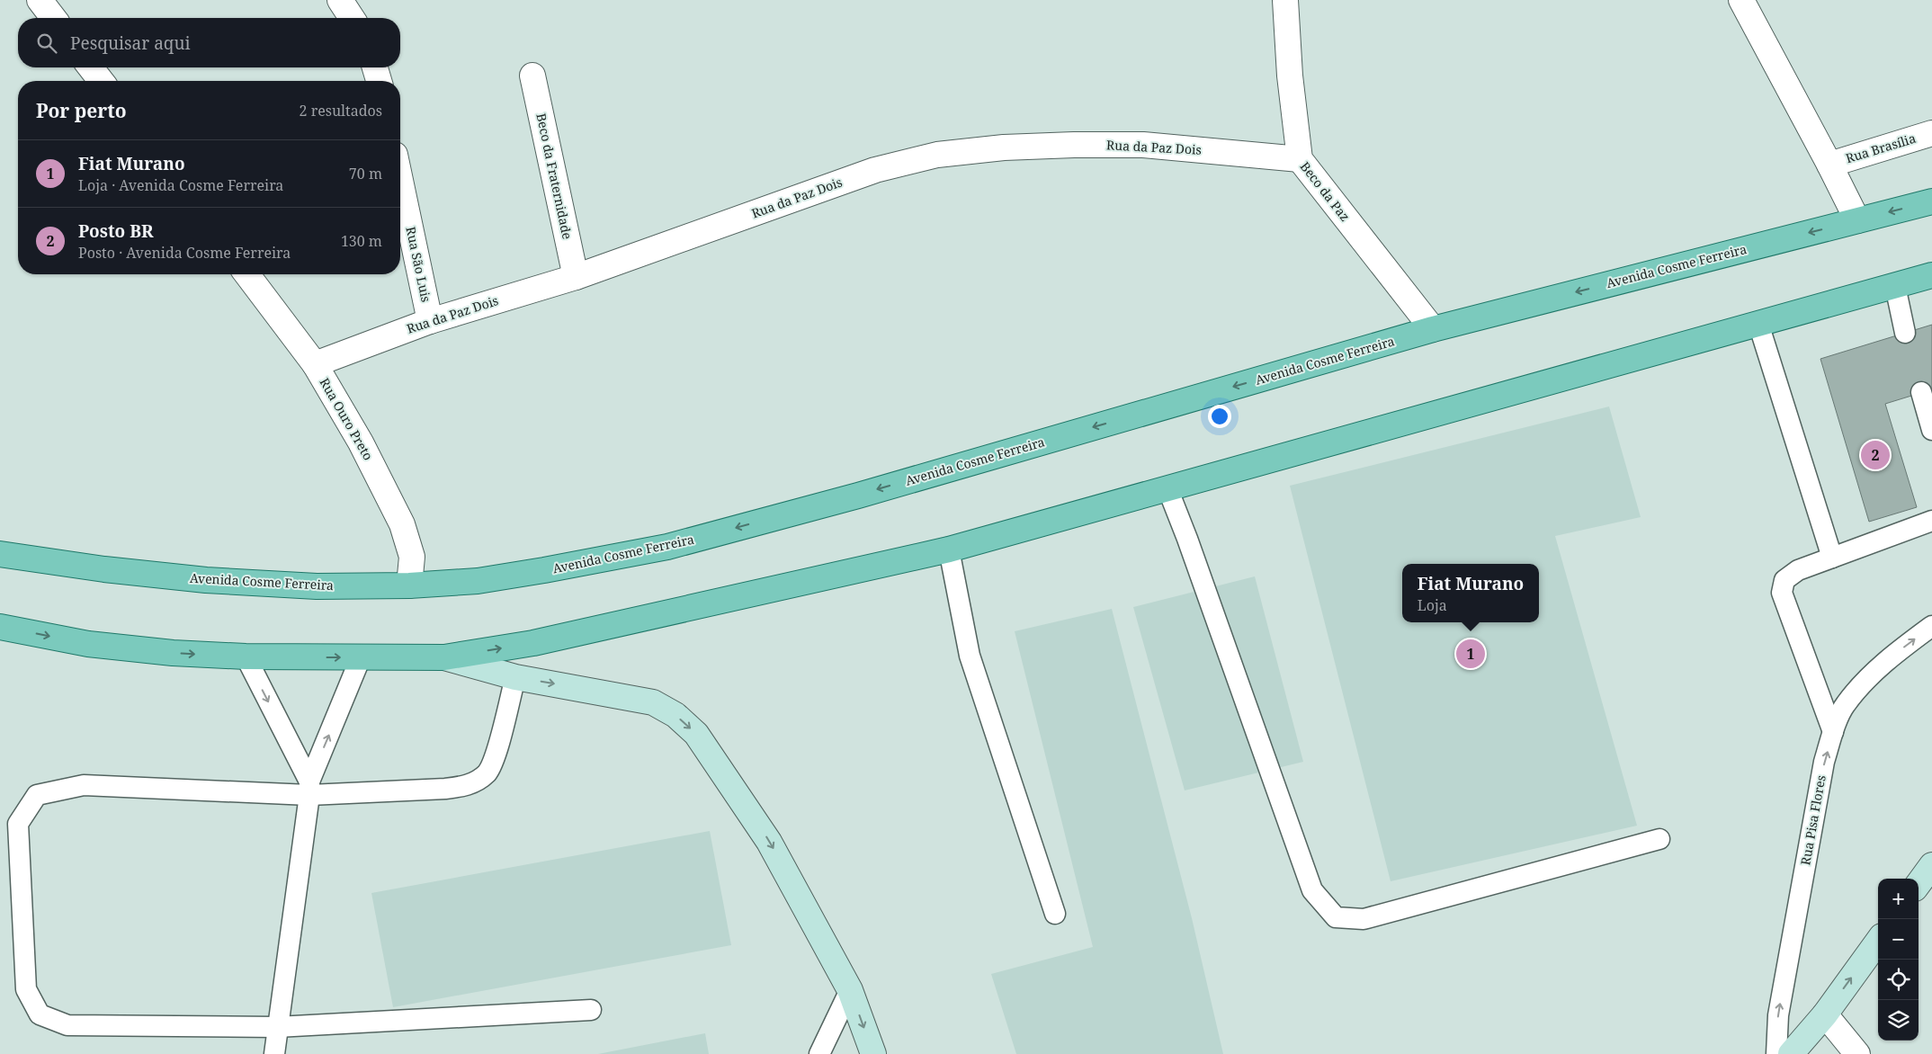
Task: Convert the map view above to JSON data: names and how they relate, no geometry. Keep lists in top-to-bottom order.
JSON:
{
  "streets": {
    "main road": ["Avenida Cosme Ferreira"],
    "street": [
      "Rua da Paz Dois",
      "Rua Brasília",
      "Beco da Fraternidade",
      "Beco da Paz",
      "Rua São Luis",
      "Rua Ouro Preto"
    ],
    "lane": ["Rua Pisa Flores"]
  },
  "crossings": [
    ["Rua da Paz Dois", "Beco da Fraternidade"],
    ["Rua da Paz Dois", "Beco da Paz"],
    ["Rua da Paz Dois", "Rua São Luis"],
    ["Rua da Paz Dois", "Rua Ouro Preto"],
    ["Beco da Paz", "Avenida Cosme Ferreira"],
    ["Avenida Cosme Ferreira", "Rua Ouro Preto"]
  ],
  "one_way": ["Rua Pisa Flores"],
  "page": {
    "search": "Pesquisar aqui",
    "heading": ["Por perto", "2 resultados"],
    "list": [
      {
        "mark": "1",
        "name": "Fiat Murano",
        "note": "Loja · Avenida Cosme Ferreira",
        "value": "70 m"
      },
      {
        "mark": "2",
        "name": "Posto BR",
        "note": "Posto · Avenida Cosme Ferreira",
        "value": "130 m"
      }
    ],
    "pins": ["2", "1"],
    "popup": ["Fiat Murano", "Loja"],
    "map_buttons": ["+", "−"]
  }
}
